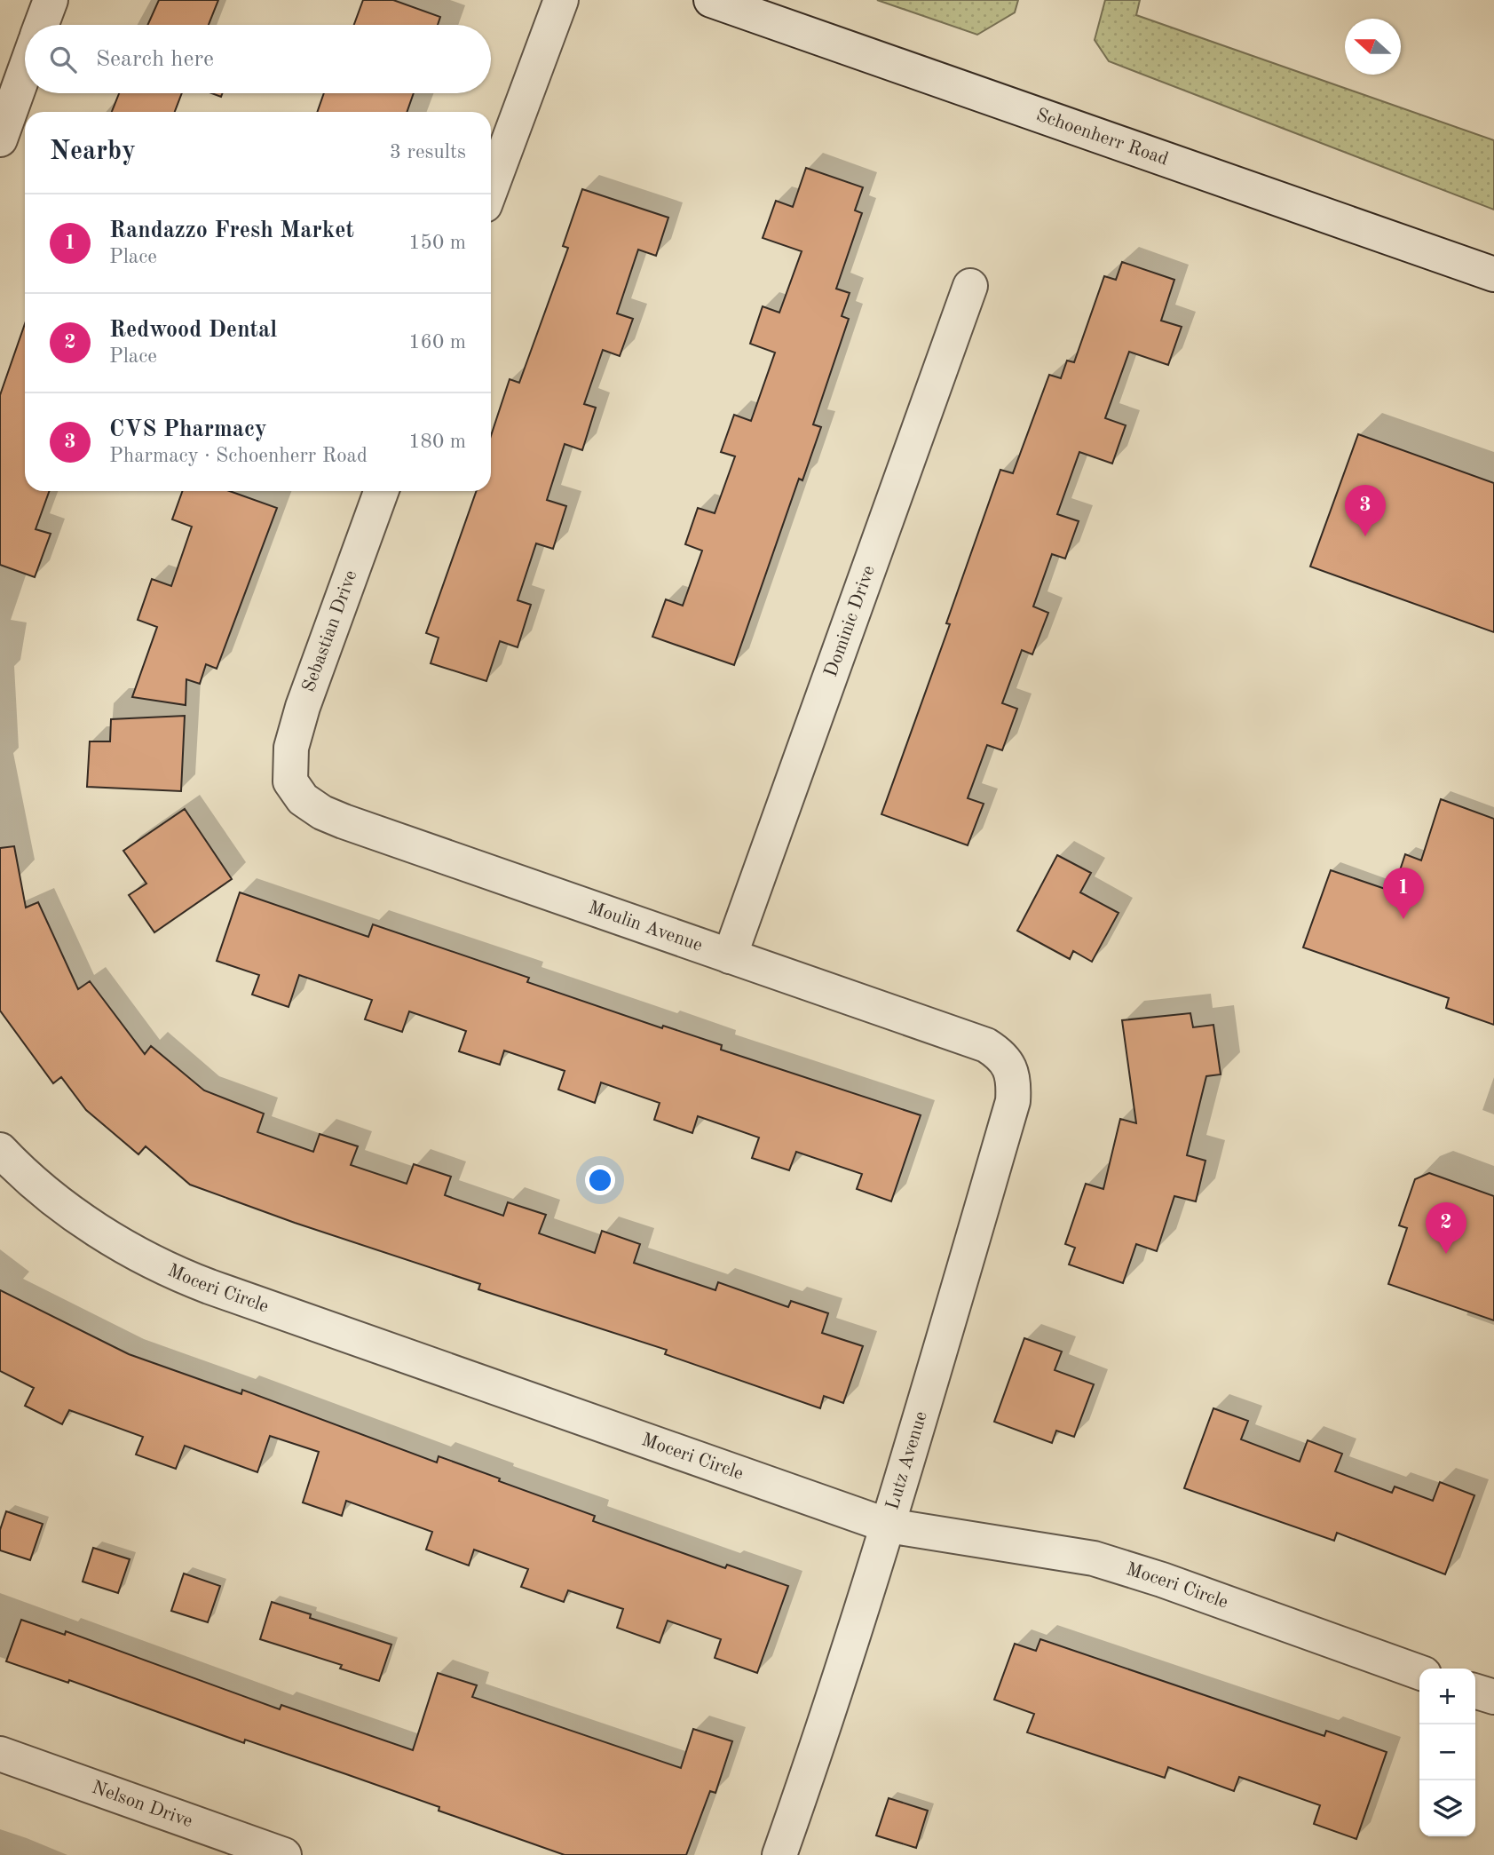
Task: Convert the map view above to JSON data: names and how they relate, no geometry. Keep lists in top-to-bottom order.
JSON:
{
  "streets": {
    "street": [
      "Schoenherr Road",
      "Dominic Drive",
      "Sebastian Drive",
      "Moulin Avenue",
      "Moceri Circle",
      "Lutz Avenue",
      "Nelson Drive"
    ]
  },
  "crossings": [
    ["Dominic Drive", "Moulin Avenue"],
    ["Sebastian Drive", "Moulin Avenue"],
    ["Moulin Avenue", "Lutz Avenue"],
    ["Moceri Circle", "Lutz Avenue"]
  ],
  "north": "left",
  "page": {
    "search": "Search here",
    "heading": ["Nearby", "3 results"],
    "list": [
      {
        "mark": "1",
        "name": "Randazzo Fresh Market",
        "note": "Place",
        "value": "150 m"
      },
      {
        "mark": "2",
        "name": "Redwood Dental",
        "note": "Place",
        "value": "160 m"
      },
      {
        "mark": "3",
        "name": "CVS Pharmacy",
        "note": "Pharmacy · Schoenherr Road",
        "value": "180 m"
      }
    ],
    "pins": ["3", "1", "2"],
    "map_buttons": ["+", "−"]
  }
}
